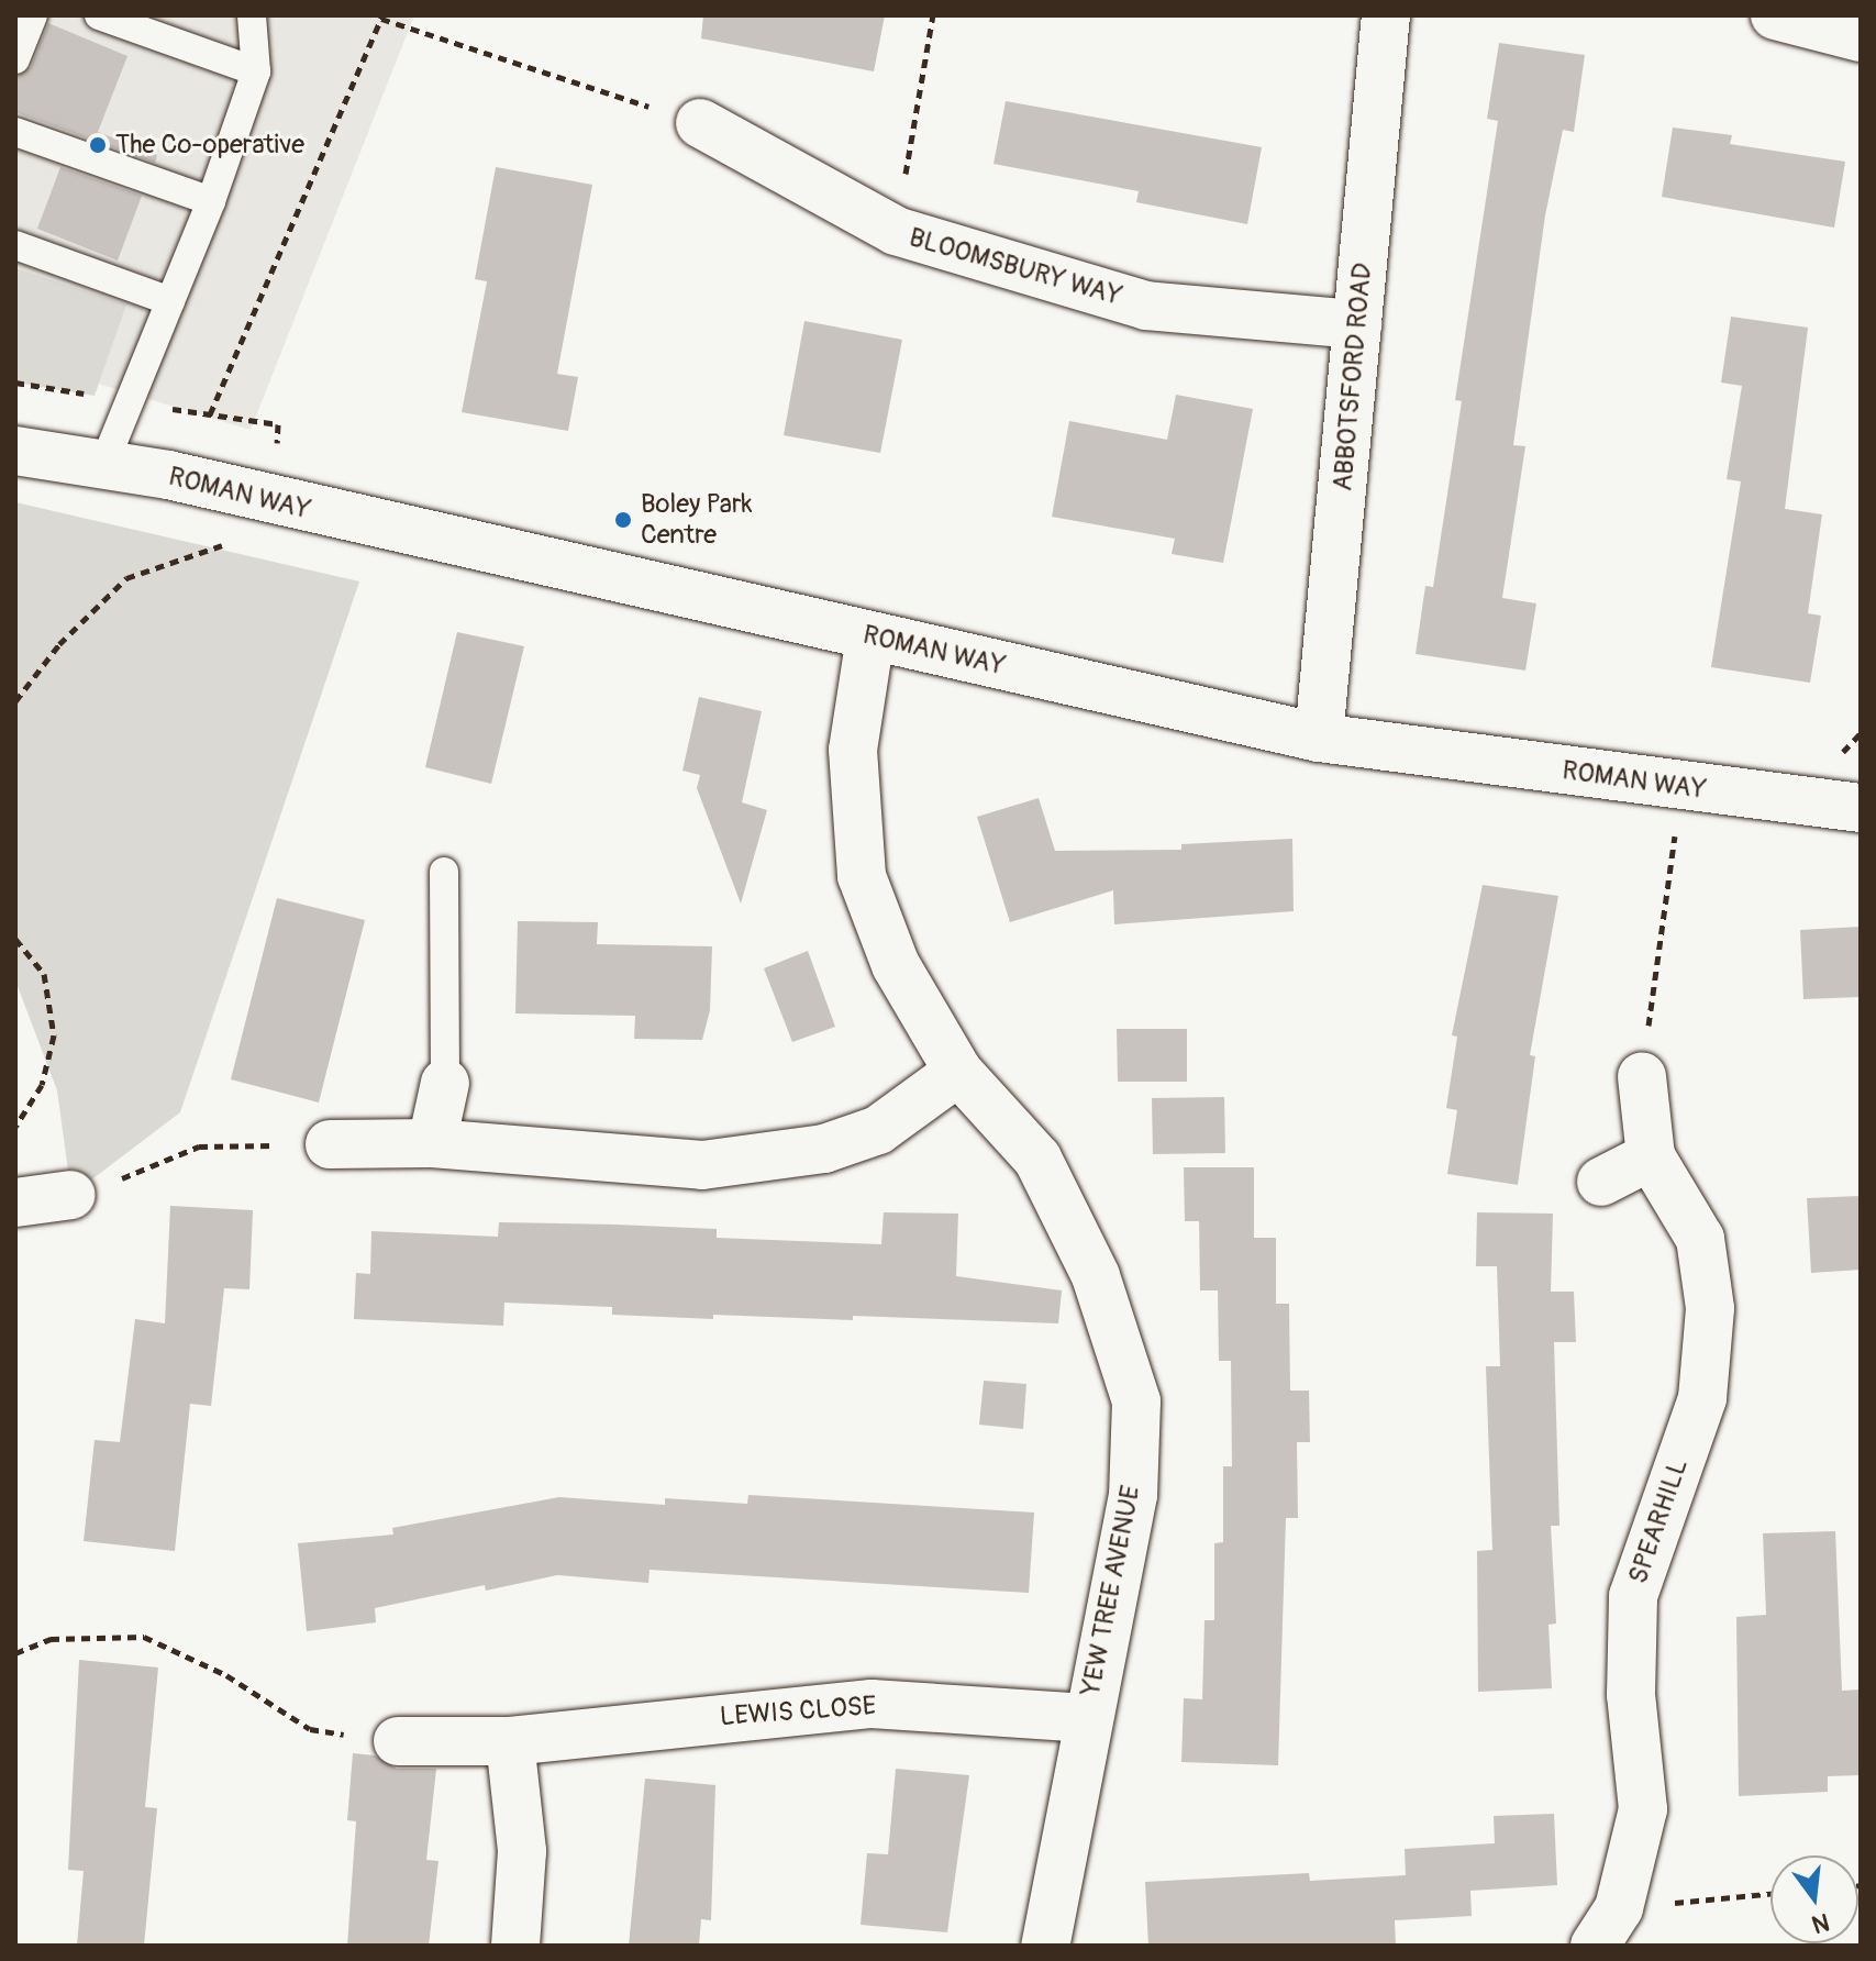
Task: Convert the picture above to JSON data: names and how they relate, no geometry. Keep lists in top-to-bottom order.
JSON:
{
  "streets": {
    "street": [
      "BLOOMSBURY WAY",
      "ABBOTSFORD ROAD",
      "ROMAN WAY",
      "SPEARHILL",
      "YEW TREE AVENUE",
      "LEWIS CLOSE"
    ]
  },
  "crossings": [
    ["BLOOMSBURY WAY", "ABBOTSFORD ROAD"],
    ["ABBOTSFORD ROAD", "ROMAN WAY"],
    ["ROMAN WAY", "YEW TREE AVENUE"],
    ["YEW TREE AVENUE", "LEWIS CLOSE"]
  ],
  "places": ["The Co-operative", "Boley Park Centre"],
  "north": "bottom"
}
